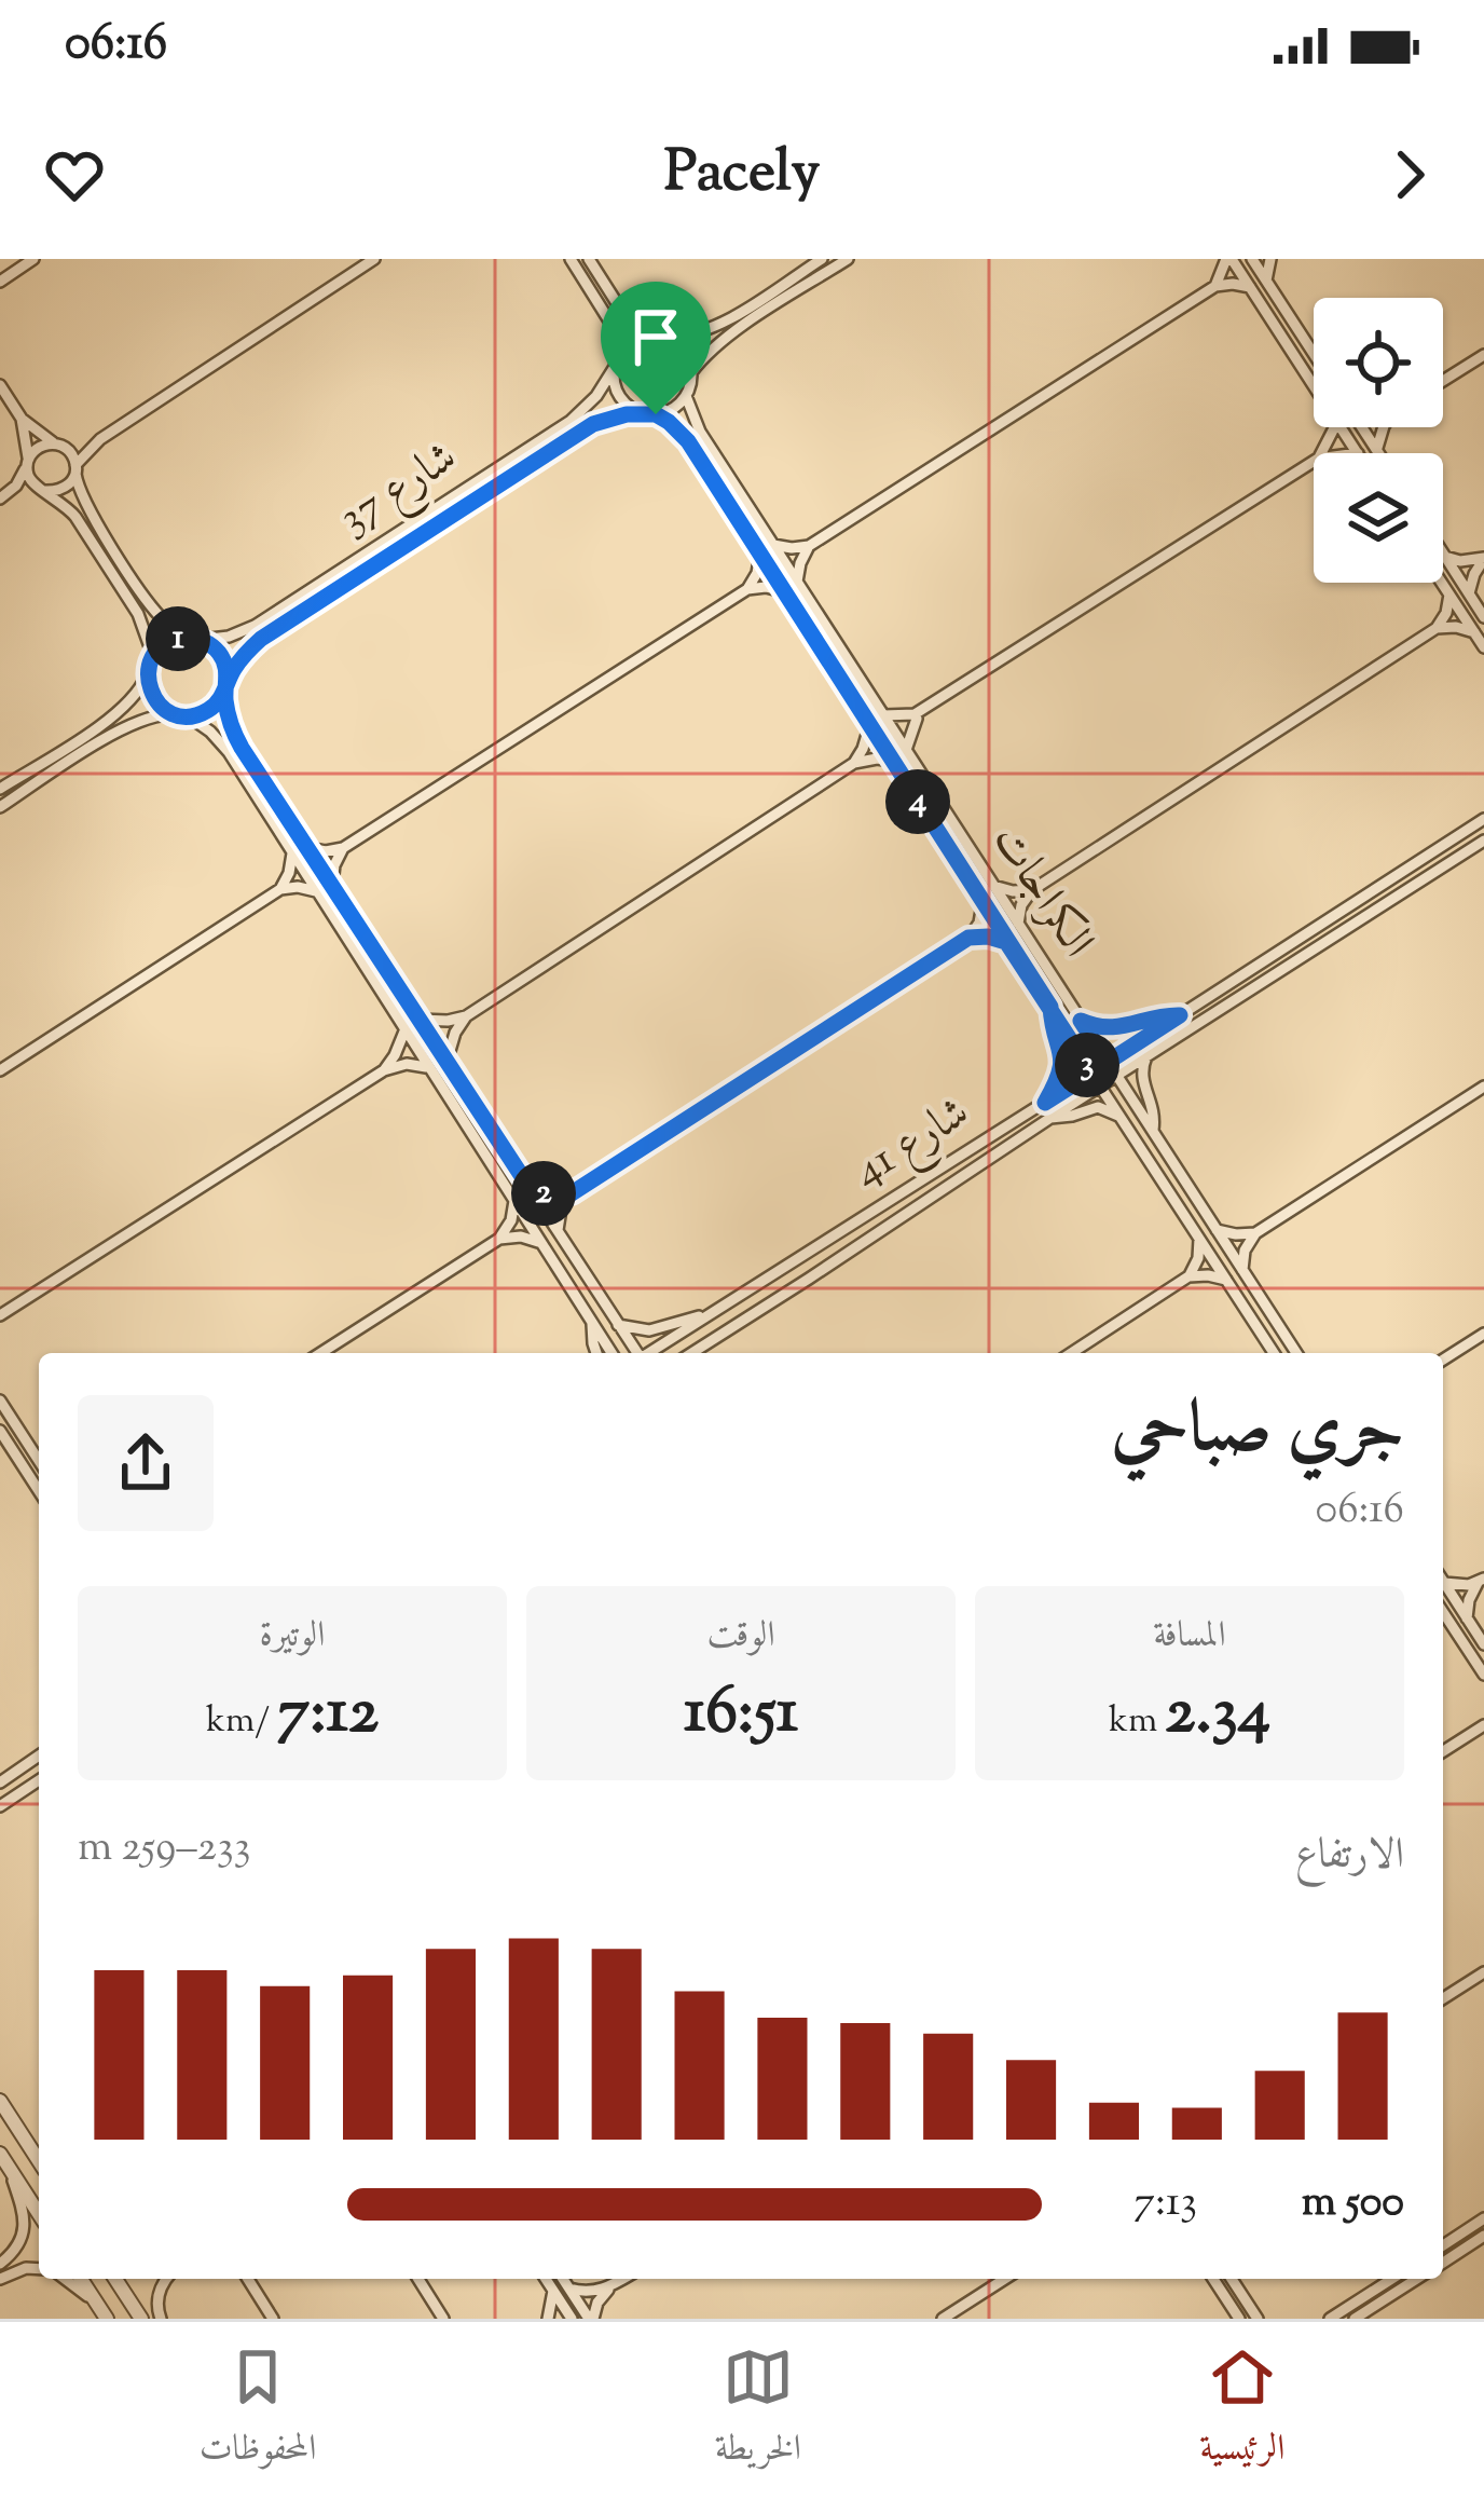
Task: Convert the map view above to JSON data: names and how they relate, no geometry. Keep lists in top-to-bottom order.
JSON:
{
  "streets": {
    "street": ["شارع 37", "الكراجات", "شارع 41"]
  },
  "crossings": [
    ["شارع 37", "الكراجات"],
    ["الكراجات", "شارع 41"]
  ],
  "page": {
    "status": "06:16",
    "header": "Pacely",
    "pins": [
      "1",
      "4",
      "3",
      "2"
    ],
    "heading": ["جري صباحي", "06:16"],
    "stats": [
      ["المسافة", "2.34 km"],
      ["الوقت", "16:51"],
      ["الوتيرة", "7:12 /km"]
    ],
    "chart": ["الارتفاع", "233–259 m"],
    "list": [
      {
        "name": "500 m",
        "note": "7:13"
      }
    ],
    "tabs": ["الرئيسية", "الخريطة", "المحفوظات"]
  }
}
